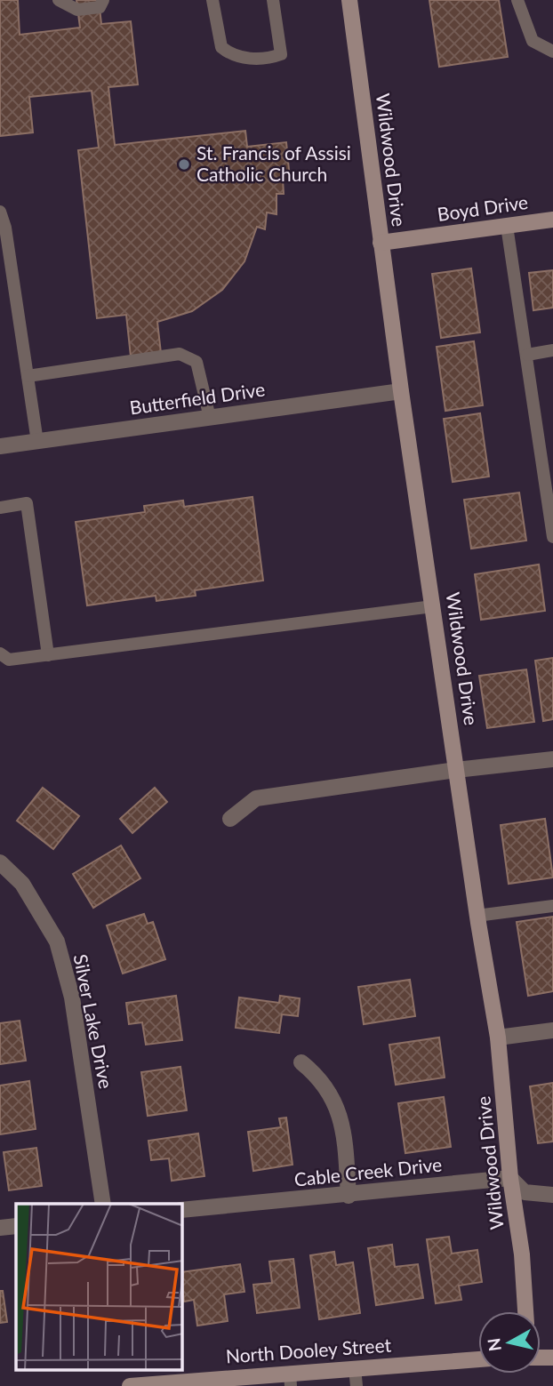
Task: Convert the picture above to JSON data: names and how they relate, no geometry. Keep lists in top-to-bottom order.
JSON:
{
  "streets": {
    "street": [
      "Wildwood Drive",
      "Boyd Drive",
      "Butterfield Drive",
      "Silver Lake Drive",
      "Cable Creek Drive",
      "North Dooley Street"
    ]
  },
  "crossings": [
    ["Wildwood Drive", "Boyd Drive"],
    ["Wildwood Drive", "Butterfield Drive"],
    ["Wildwood Drive", "Cable Creek Drive"]
  ],
  "places": ["St. Francis of Assisi Catholic Church"],
  "north": "left"
}
